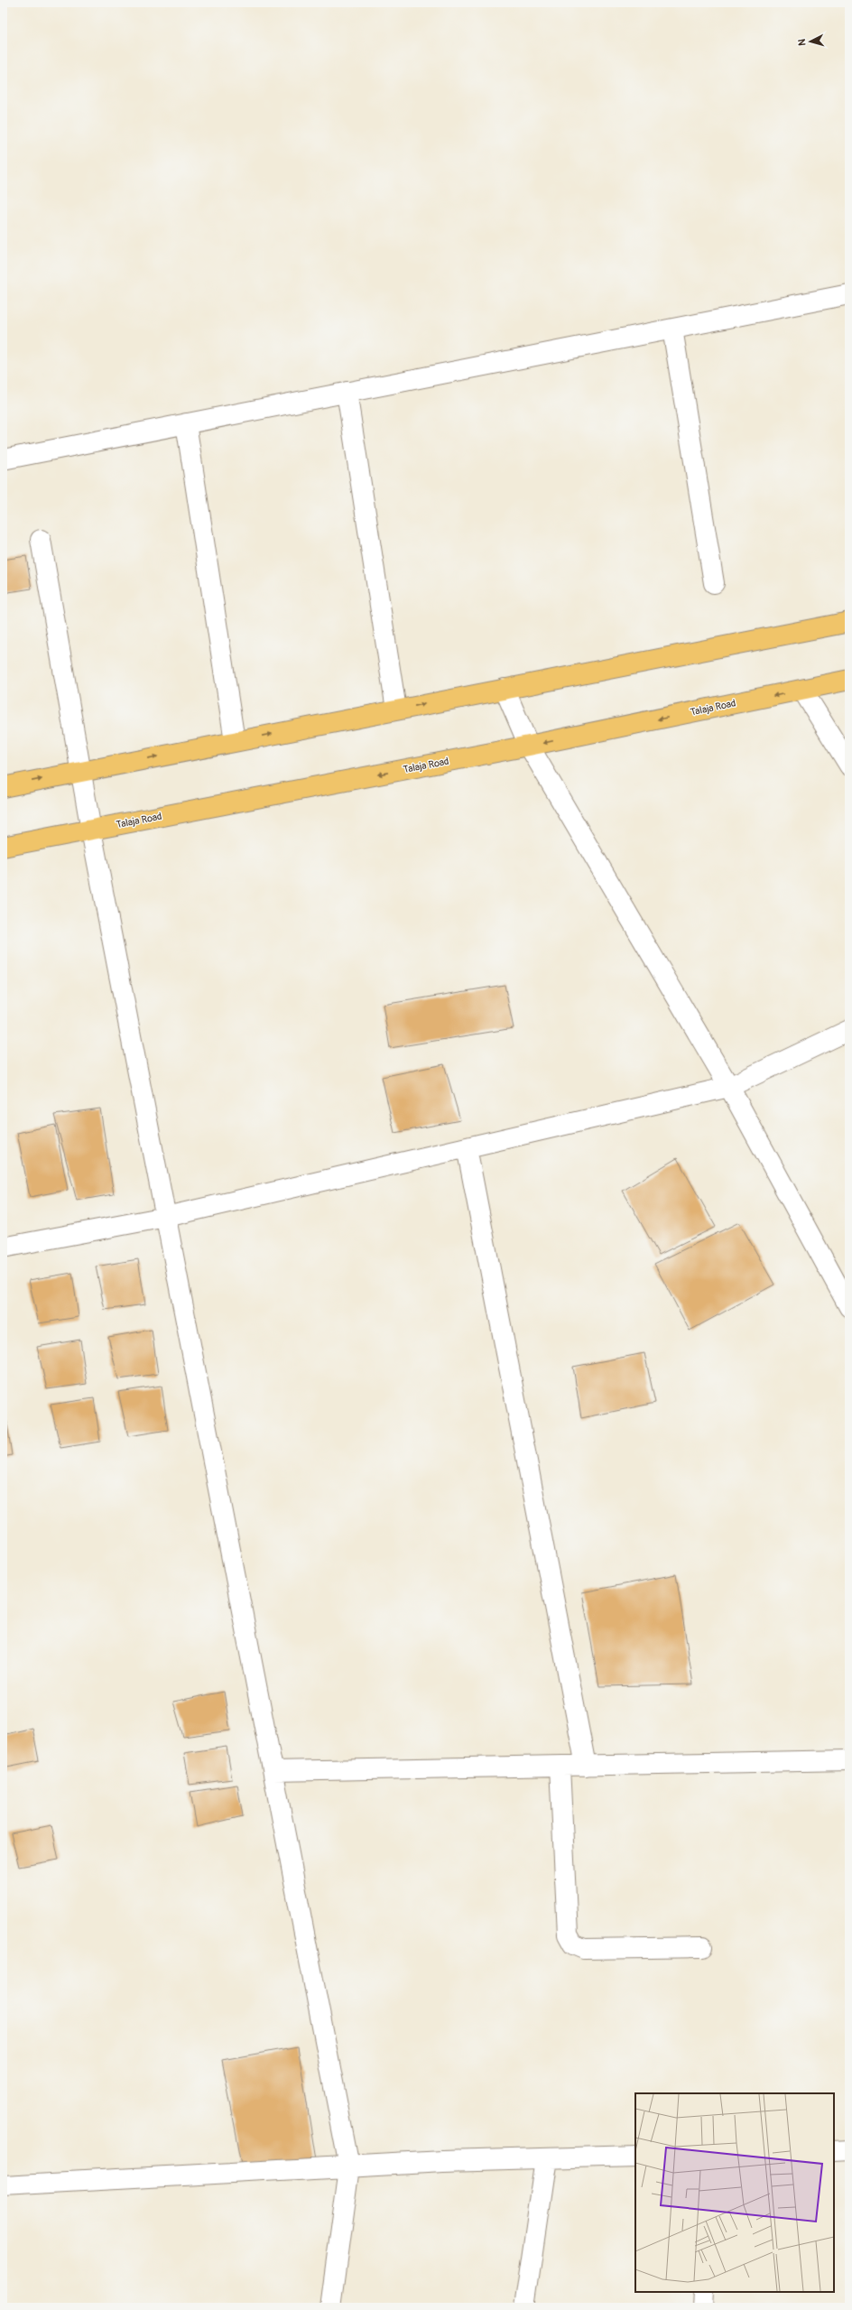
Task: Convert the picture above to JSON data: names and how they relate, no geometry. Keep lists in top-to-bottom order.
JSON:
{
  "streets": {
    "main road": ["Talaja Road"]
  },
  "north": "left"
}
